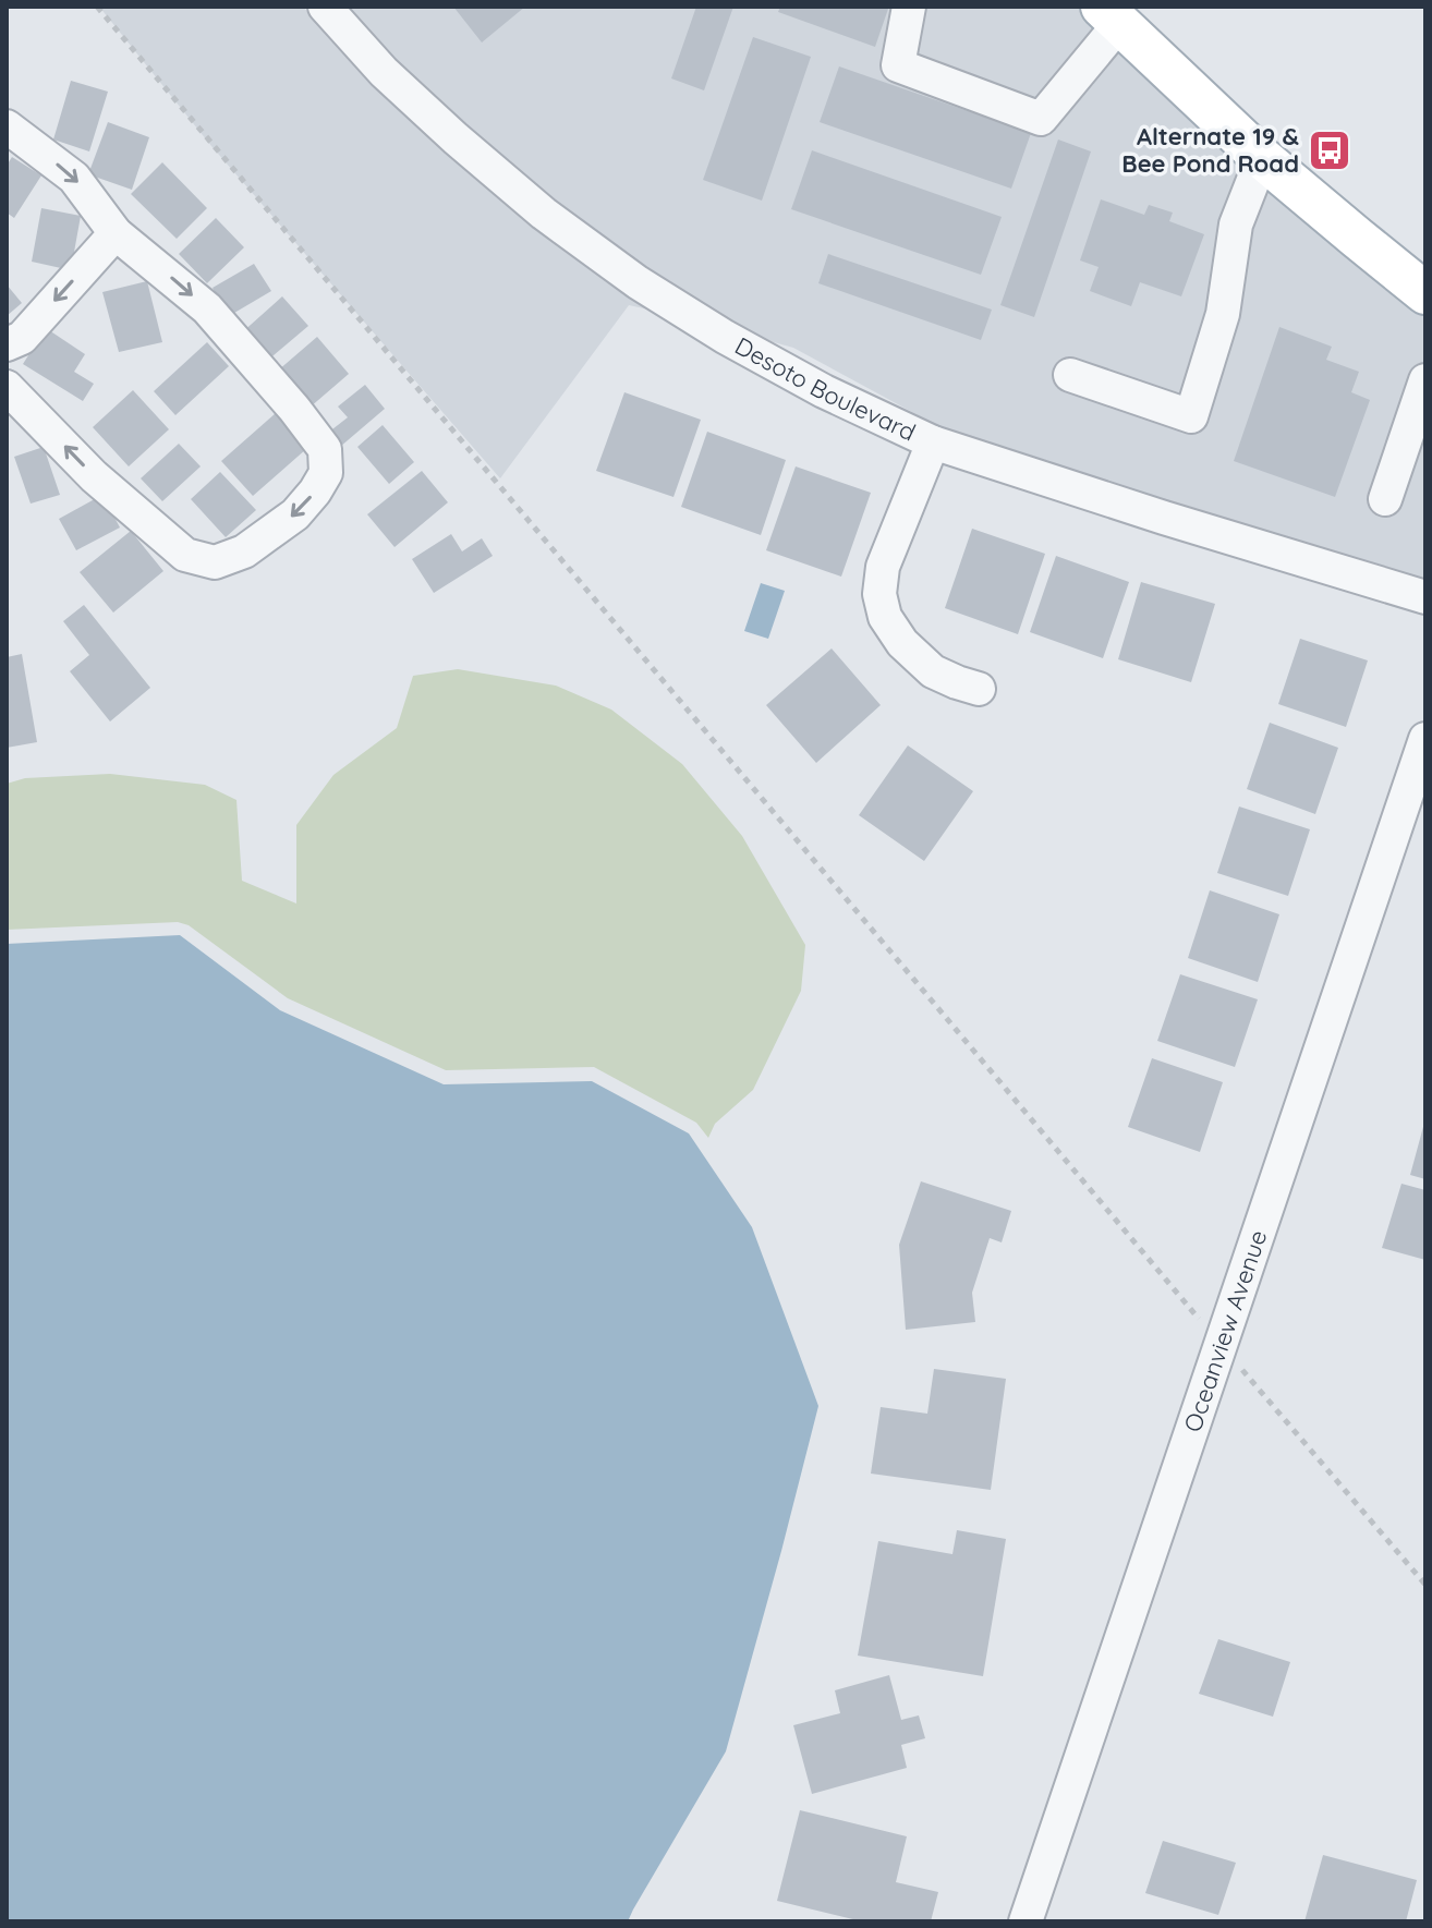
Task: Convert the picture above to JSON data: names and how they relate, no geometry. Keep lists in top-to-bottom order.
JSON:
{
  "streets": {
    "street": ["Desoto Boulevard", "Oceanview Avenue"]
  },
  "places": {
    "bus stop": ["Alternate 19 & Bee Pond Road"]
  }
}
